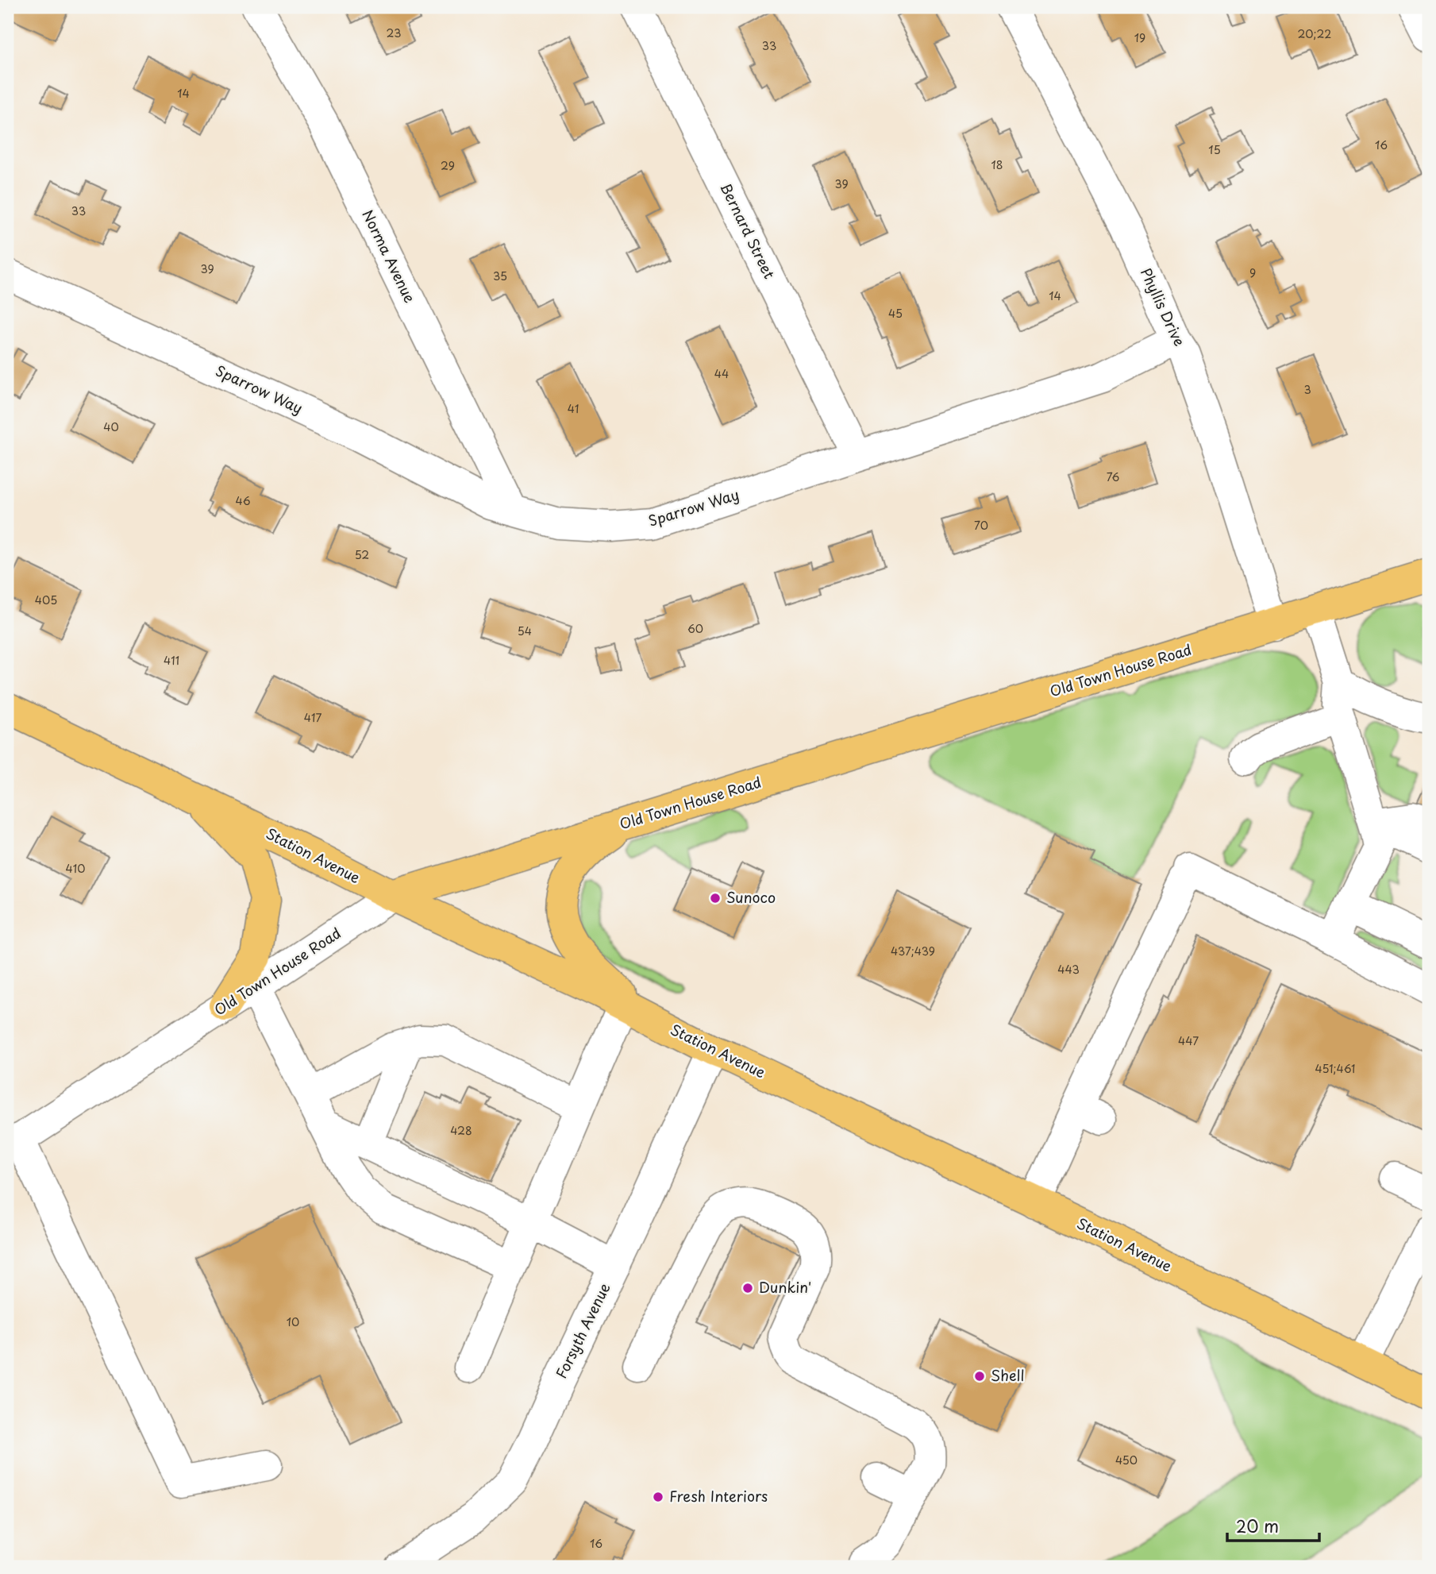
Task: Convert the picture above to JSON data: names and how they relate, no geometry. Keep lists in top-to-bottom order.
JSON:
{
  "streets": {
    "main road": ["Old Town House Road", "Station Avenue"],
    "street": [
      "Bernard Street",
      "Norma Avenue",
      "Phyllis Drive",
      "Sparrow Way",
      "Forsyth Avenue"
    ]
  },
  "crossings": [
    ["Bernard Street", "Sparrow Way"],
    ["Norma Avenue", "Sparrow Way"],
    ["Phyllis Drive", "Sparrow Way"],
    ["Phyllis Drive", "Old Town House Road"],
    ["Old Town House Road", "Station Avenue"],
    ["Station Avenue", "Forsyth Avenue"]
  ],
  "places": [
    "Sunoco",
    "Dunkin'",
    "Shell",
    "Fresh Interiors"
  ],
  "house_numbers": [
    "23",
    "20;22",
    "19",
    "33",
    "14",
    "16",
    "15",
    "18",
    "29",
    "39",
    "33",
    "39",
    "9",
    "35",
    "14",
    "45",
    "44",
    "3",
    "41",
    "40",
    "76",
    "46",
    "70",
    "52",
    "405",
    "60",
    "54",
    "411",
    "417",
    "410",
    "437;439",
    "443",
    "447",
    "451;461",
    "428",
    "10",
    "450",
    "16"
  ],
  "scale_bar": "20 m"
}
